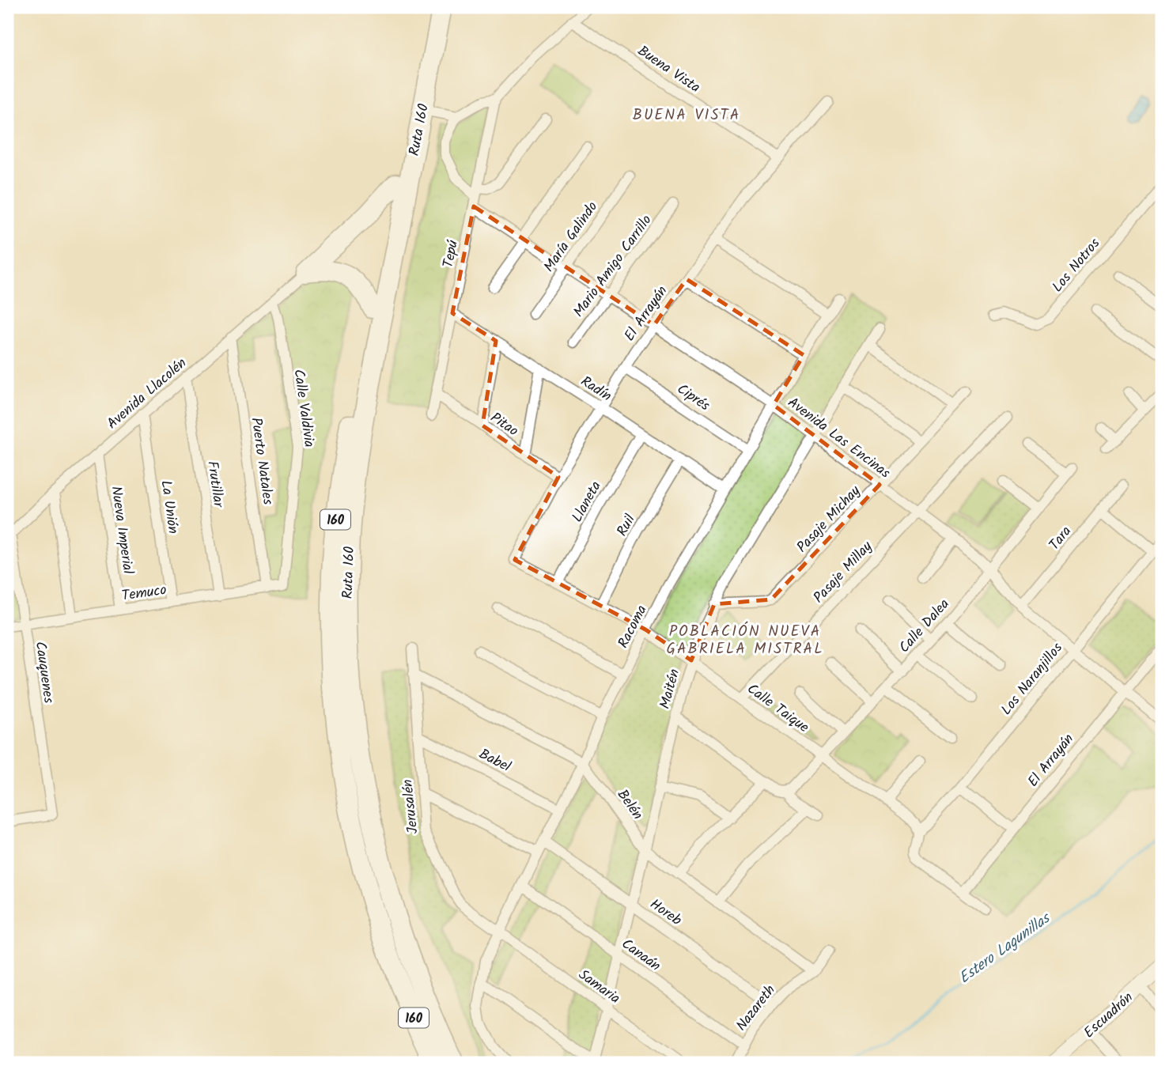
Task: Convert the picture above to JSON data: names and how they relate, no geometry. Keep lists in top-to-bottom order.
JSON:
{
  "streets": {
    "highway": ["Ruta 160", "160"],
    "street": [
      "Buena Vista",
      "María Galindo",
      "Tepú",
      "Los Notros",
      "Mario Amigo Carrillo",
      "El Arrayán",
      "Radín",
      "Avenida Llacolén",
      "Ciprés",
      "Calle Valdivia",
      "Pitao",
      "Avenida Las Encinas",
      "Puerto Natales",
      "Frutillar",
      "Llaneta",
      "La Unión",
      "Pasaje Michay",
      "Ruil",
      "Nueva Imperial",
      "Tara",
      "Pasaje Millay",
      "Temuco",
      "Calle Dalea",
      "Racoma",
      "Cauquenes",
      "Los Naranjillos",
      "Maitén",
      "Calle Taique",
      "Babel",
      "Belén",
      "Jerusalén",
      "Horeb",
      "Canaán",
      "Samaria",
      "Nazareth",
      "Escuadrón"
    ]
  },
  "crossings": [
    ["Buena Vista", "El Arrayán"],
    ["María Galindo", "Avenida Las Encinas"],
    ["Tepú", "Radín"],
    ["Tepú", "Pitao"],
    ["Tepú", "Avenida Las Encinas"],
    ["Mario Amigo Carrillo", "Avenida Las Encinas"],
    ["El Arrayán", "Radín"],
    ["El Arrayán", "Ciprés"],
    ["El Arrayán", "Pitao"],
    ["El Arrayán", "Avenida Las Encinas"],
    ["El Arrayán", "Calle Taique"],
    ["Radín", "Llaneta"],
    ["Radín", "Ruil"],
    ["Radín", "Racoma"],
    ["Avenida Llacolén", "Calle Valdivia"],
    ["Avenida Llacolén", "Puerto Natales"],
    ["Avenida Llacolén", "Frutillar"],
    ["Avenida Llacolén", "La Unión"],
    ["Avenida Llacolén", "Nueva Imperial"],
    ["Avenida Llacolén", "Cauquenes"],
    ["Ciprés", "Racoma"],
    ["Calle Valdivia", "Temuco"],
    ["Avenida Las Encinas", "Pasaje Michay"],
    ["Avenida Las Encinas", "Tara"],
    ["Avenida Las Encinas", "Pasaje Millay"],
    ["Avenida Las Encinas", "Calle Dalea"],
    ["Avenida Las Encinas", "Racoma"],
    ["Avenida Las Encinas", "Los Naranjillos"],
    ["Avenida Las Encinas", "Maitén"],
    ["Puerto Natales", "Temuco"],
    ["Frutillar", "Temuco"],
    ["Llaneta", "Calle Taique"],
    ["La Unión", "Temuco"],
    ["Pasaje Michay", "Maitén"],
    ["Ruil", "Calle Taique"],
    ["Nueva Imperial", "Temuco"],
    ["Pasaje Millay", "Calle Taique"],
    ["Temuco", "Cauquenes"],
    ["Calle Dalea", "Calle Taique"],
    ["Racoma", "Calle Taique"],
    ["Racoma", "Babel"],
    ["Racoma", "Belén"],
    ["Racoma", "Jerusalén"],
    ["Racoma", "Horeb"],
    ["Racoma", "Canaán"],
    ["Racoma", "Samaria"],
    ["Los Naranjillos", "Calle Taique"],
    ["Maitén", "Calle Taique"],
    ["Maitén", "Belén"],
    ["Maitén", "Horeb"],
    ["Maitén", "Canaán"],
    ["Maitén", "Samaria"],
    ["Babel", "Jerusalén"],
    ["Belén", "Jerusalén"],
    ["Belén", "Nazareth"],
    ["Jerusalén", "Samaria"],
    ["Horeb", "Nazareth"],
    ["Canaán", "Nazareth"]
  ],
  "districts": ["BUENA VISTA", "POBLACIÓN NUEVA GABRIELA MISTRAL"],
  "water": ["Estero Lagunillas"]
}
